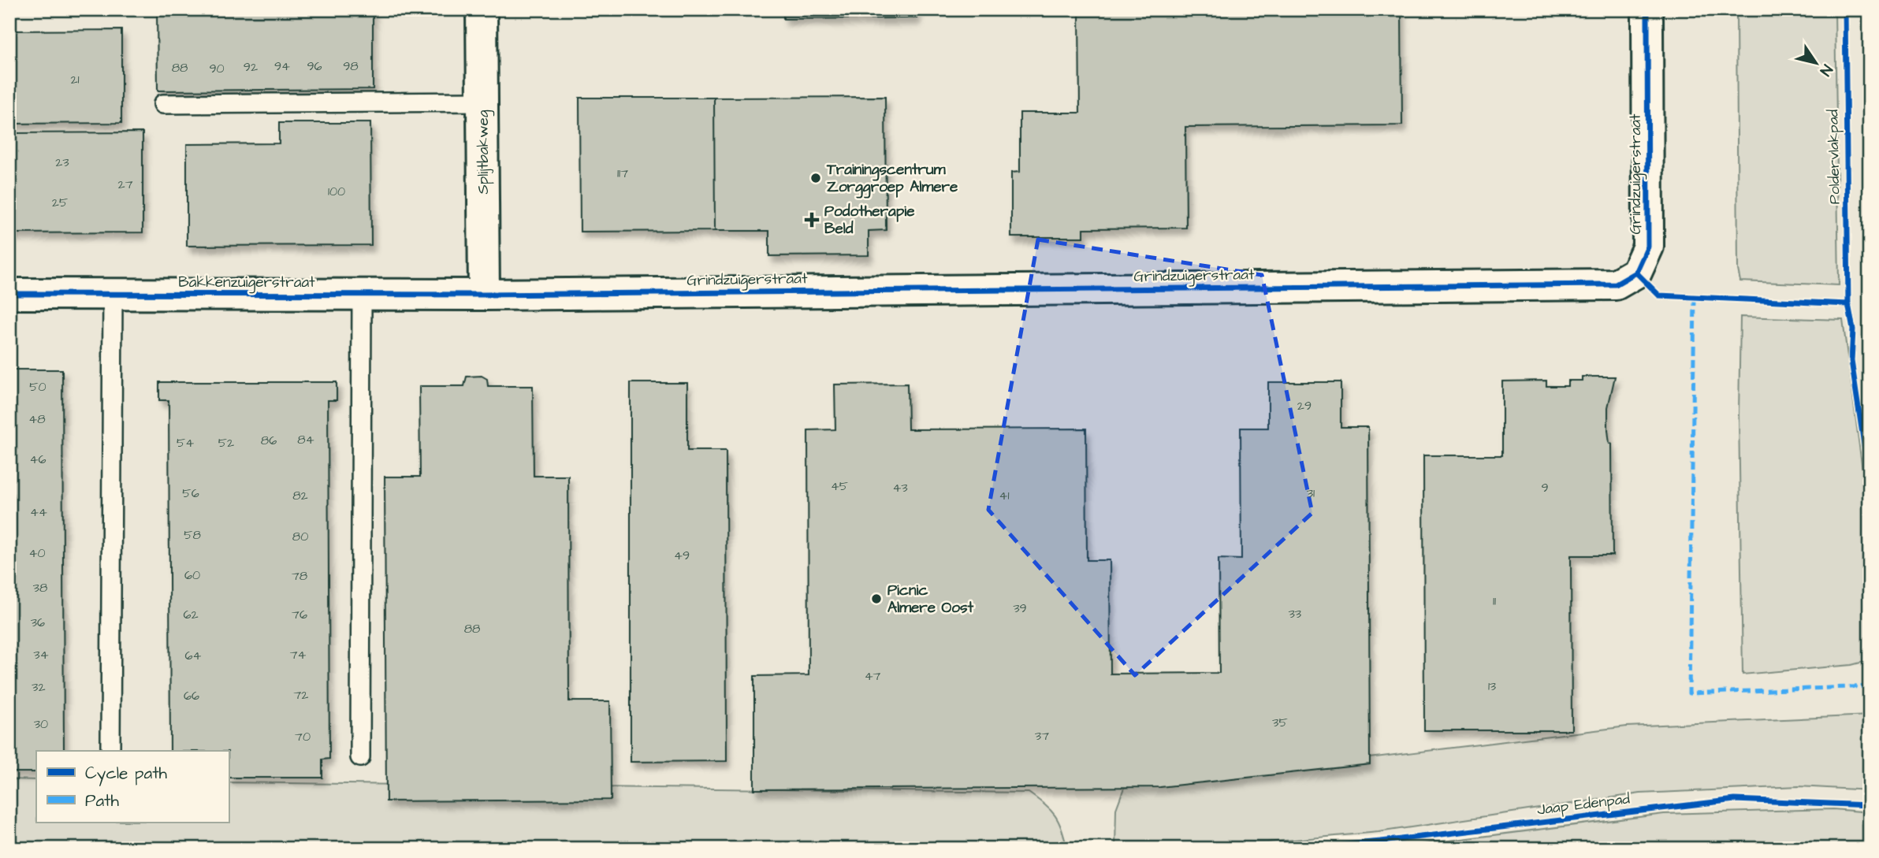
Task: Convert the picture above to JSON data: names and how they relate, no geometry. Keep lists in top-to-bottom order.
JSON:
{
  "streets": {
    "street": ["Splijtbakweg", "Grindzuigerstraat", "Bakkenzuigerstraat"],
    "cycle path": ["Poldervlakpad", "Jaap Edenpad"]
  },
  "crossings": [
    ["Splijtbakweg", "Grindzuigerstraat"],
    ["Splijtbakweg", "Bakkenzuigerstraat"],
    ["Grindzuigerstraat", "Bakkenzuigerstraat"]
  ],
  "places": {
    "other": ["Trainingscentrum Zorggroep Almere", "Picnic Almere Oost"],
    "health": ["Podotherapie Beld"]
  },
  "house_numbers": [
    "94",
    "96",
    "98",
    "92",
    "88",
    "90",
    "21",
    "23",
    "117",
    "27",
    "100",
    "25",
    "50",
    "29",
    "48",
    "84",
    "86",
    "54",
    "52",
    "46",
    "45",
    "43",
    "9",
    "56",
    "31",
    "82",
    "41",
    "44",
    "58",
    "80",
    "40",
    "49",
    "60",
    "78",
    "38",
    "11",
    "39",
    "33",
    "62",
    "76",
    "36",
    "88",
    "34",
    "74",
    "64",
    "47",
    "13",
    "32",
    "72",
    "66",
    "35",
    "30",
    "37",
    "70"
  ],
  "legend": ["Cycle path", "Path"],
  "north": "bottom right"
}
